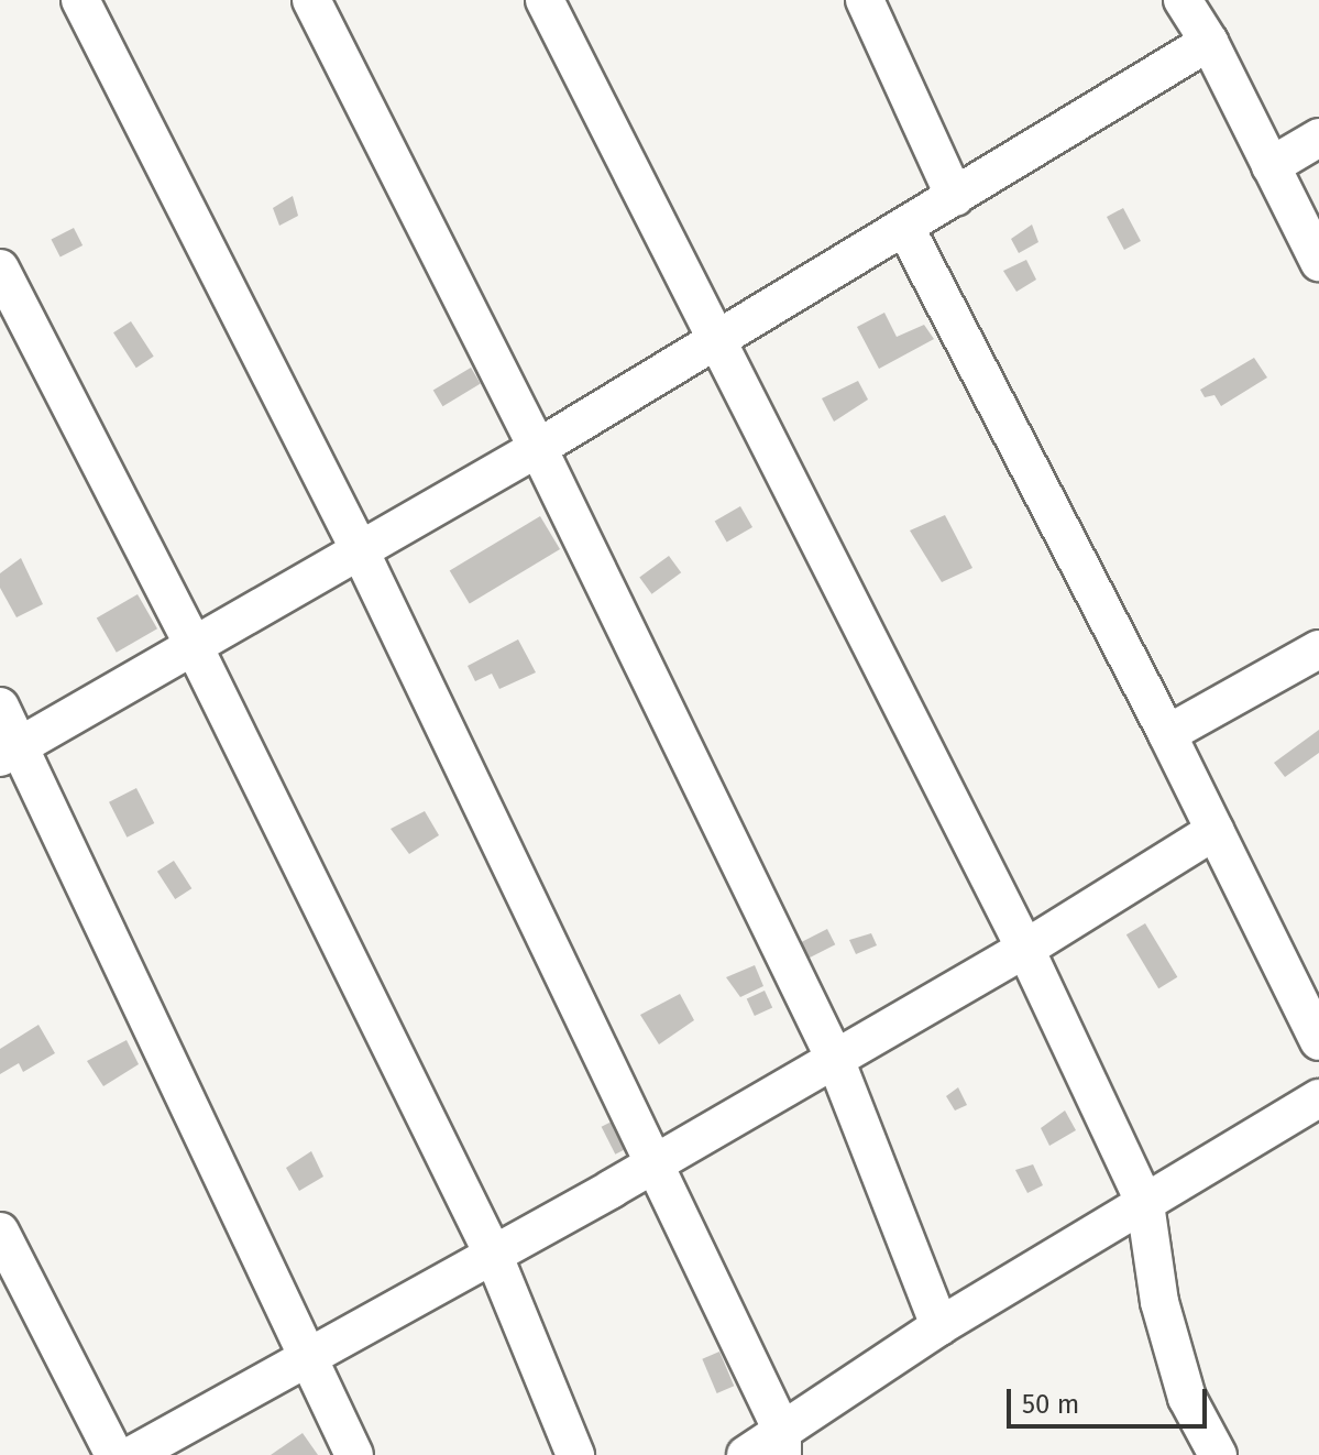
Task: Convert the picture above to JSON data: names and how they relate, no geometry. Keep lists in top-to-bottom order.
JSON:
{
  "scale_bar": "50 m"
}
